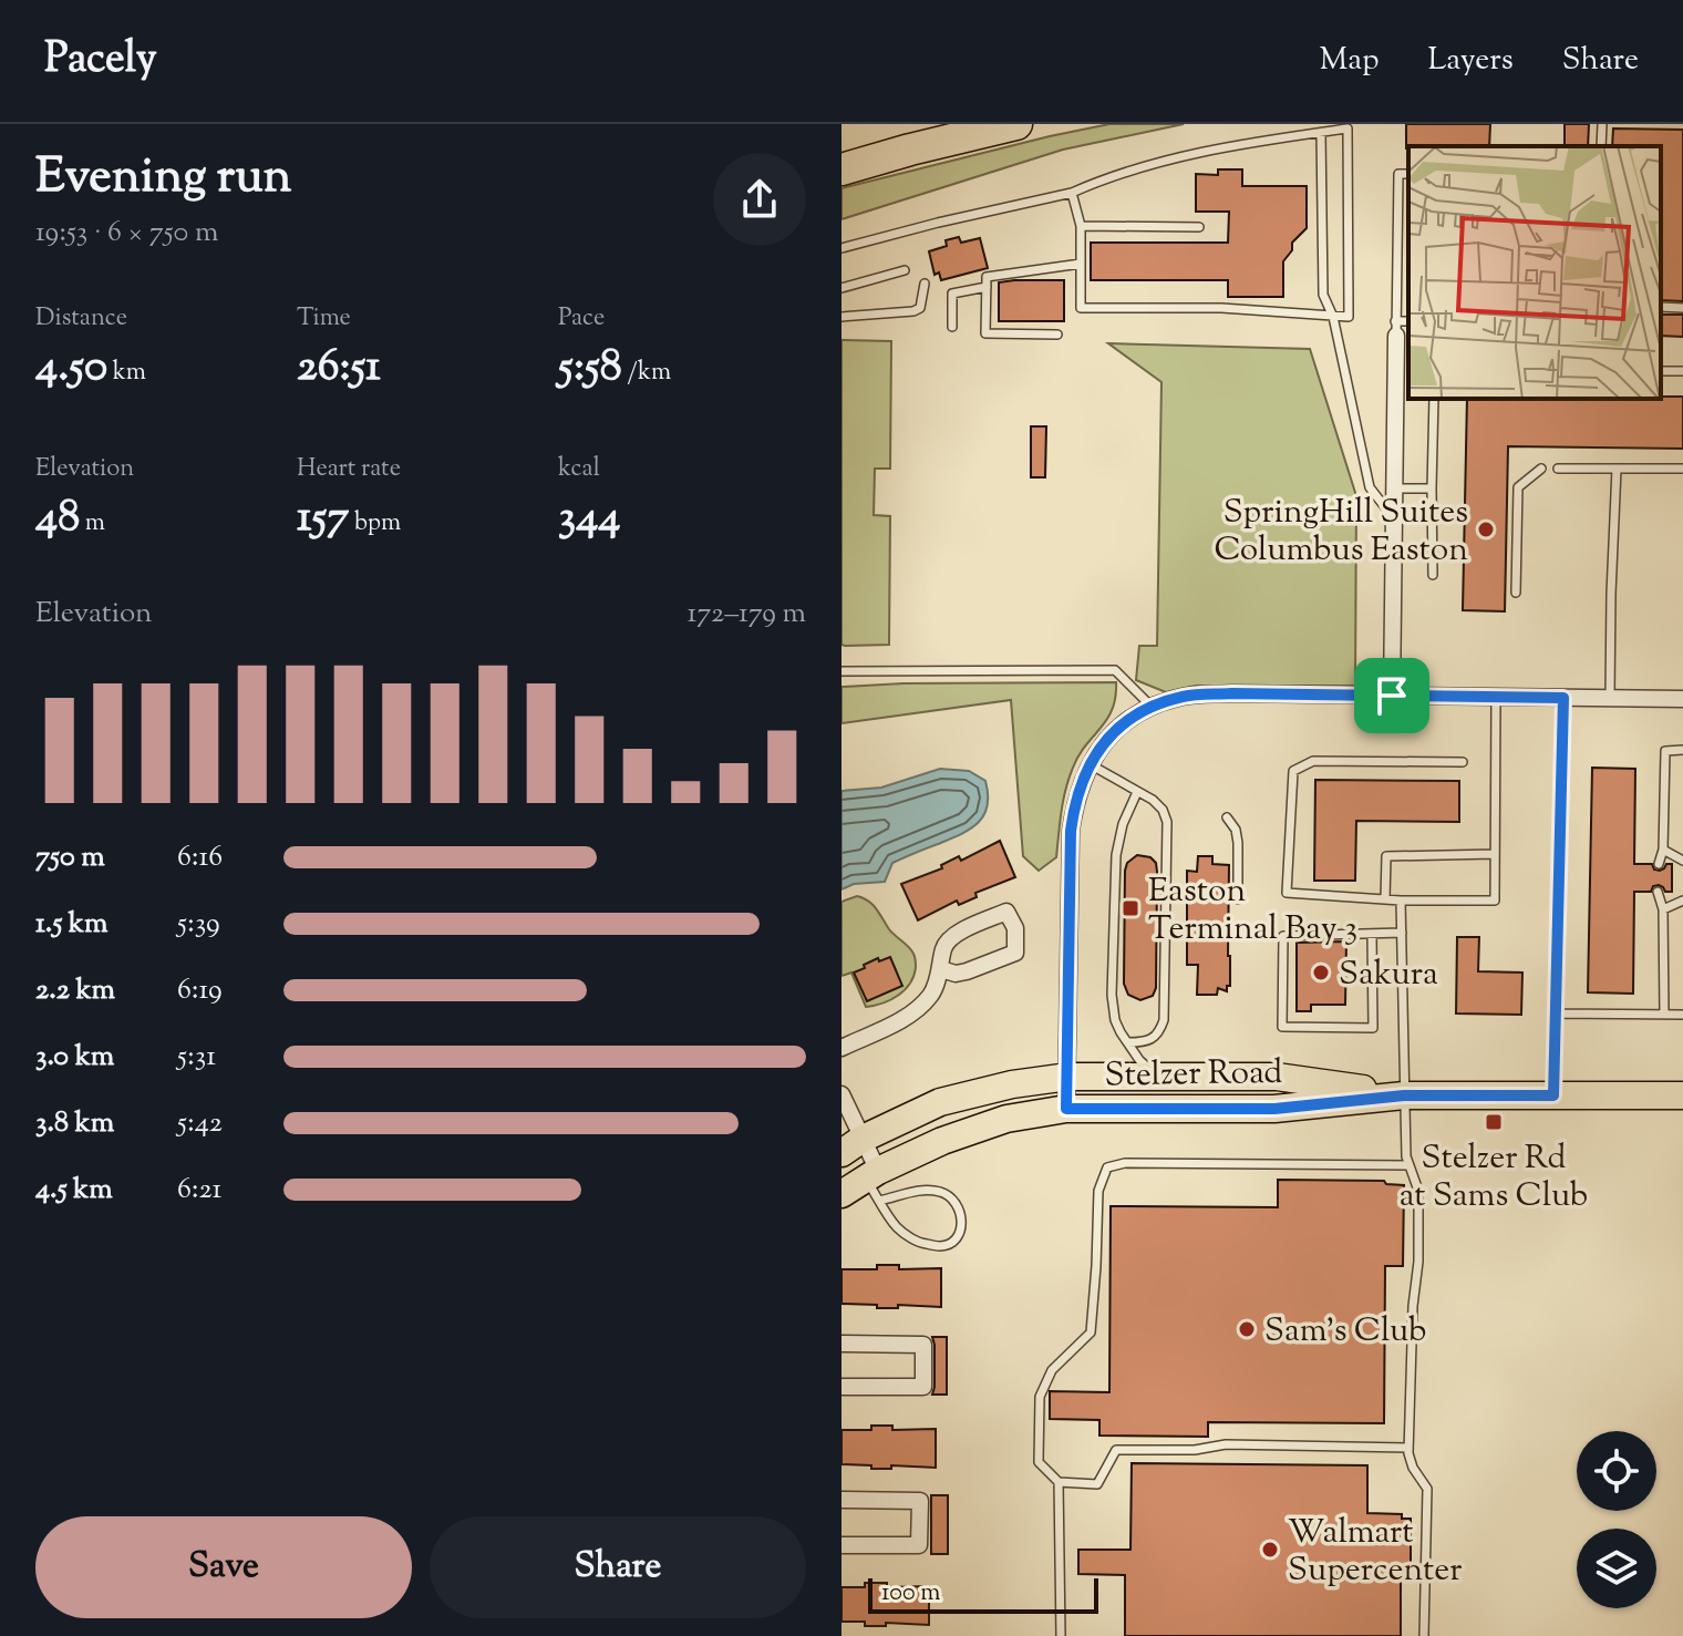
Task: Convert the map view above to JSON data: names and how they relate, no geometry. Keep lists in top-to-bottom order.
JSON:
{
  "streets": {
    "main road": ["Stelzer Road"]
  },
  "places": {
    "other": [
      "SpringHill Suites Columbus Easton",
      "Sakura",
      "Sam's Club",
      "Walmart Supercenter"
    ],
    "transit": ["Easton Terminal Bay 3", "Stelzer Rd at Sams Club"]
  },
  "scale_bar": "100 m",
  "page": {
    "header": "Pacely",
    "nav": ["Map", "Layers", "Share"],
    "heading": ["Evening run", "19:53 · 6 × 750 m"],
    "stats": [
      ["Distance", "4.50 km"],
      ["Time", "26:51"],
      ["Pace", "5:58 /km"],
      ["Elevation", "48 m"],
      ["Heart rate", "157 bpm"],
      ["kcal", "344"]
    ],
    "chart": ["Elevation", "172–179 m"],
    "list": [
      {
        "name": "750 m",
        "note": "6:16"
      },
      {
        "name": "1.5 km",
        "note": "5:39"
      },
      {
        "name": "2.2 km",
        "note": "6:19"
      },
      {
        "name": "3.0 km",
        "note": "5:31"
      },
      {
        "name": "3.8 km",
        "note": "5:42"
      },
      {
        "name": "4.5 km",
        "note": "6:21"
      }
    ],
    "buttons": ["Save", "Share"],
    "scale": "100 m"
  }
}
